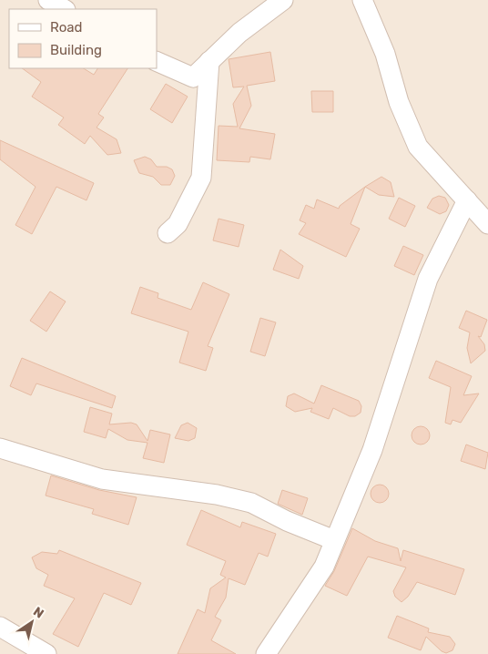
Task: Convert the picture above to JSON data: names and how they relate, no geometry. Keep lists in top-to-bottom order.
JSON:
{
  "legend": ["Road", "Building"],
  "north": "top right"
}
